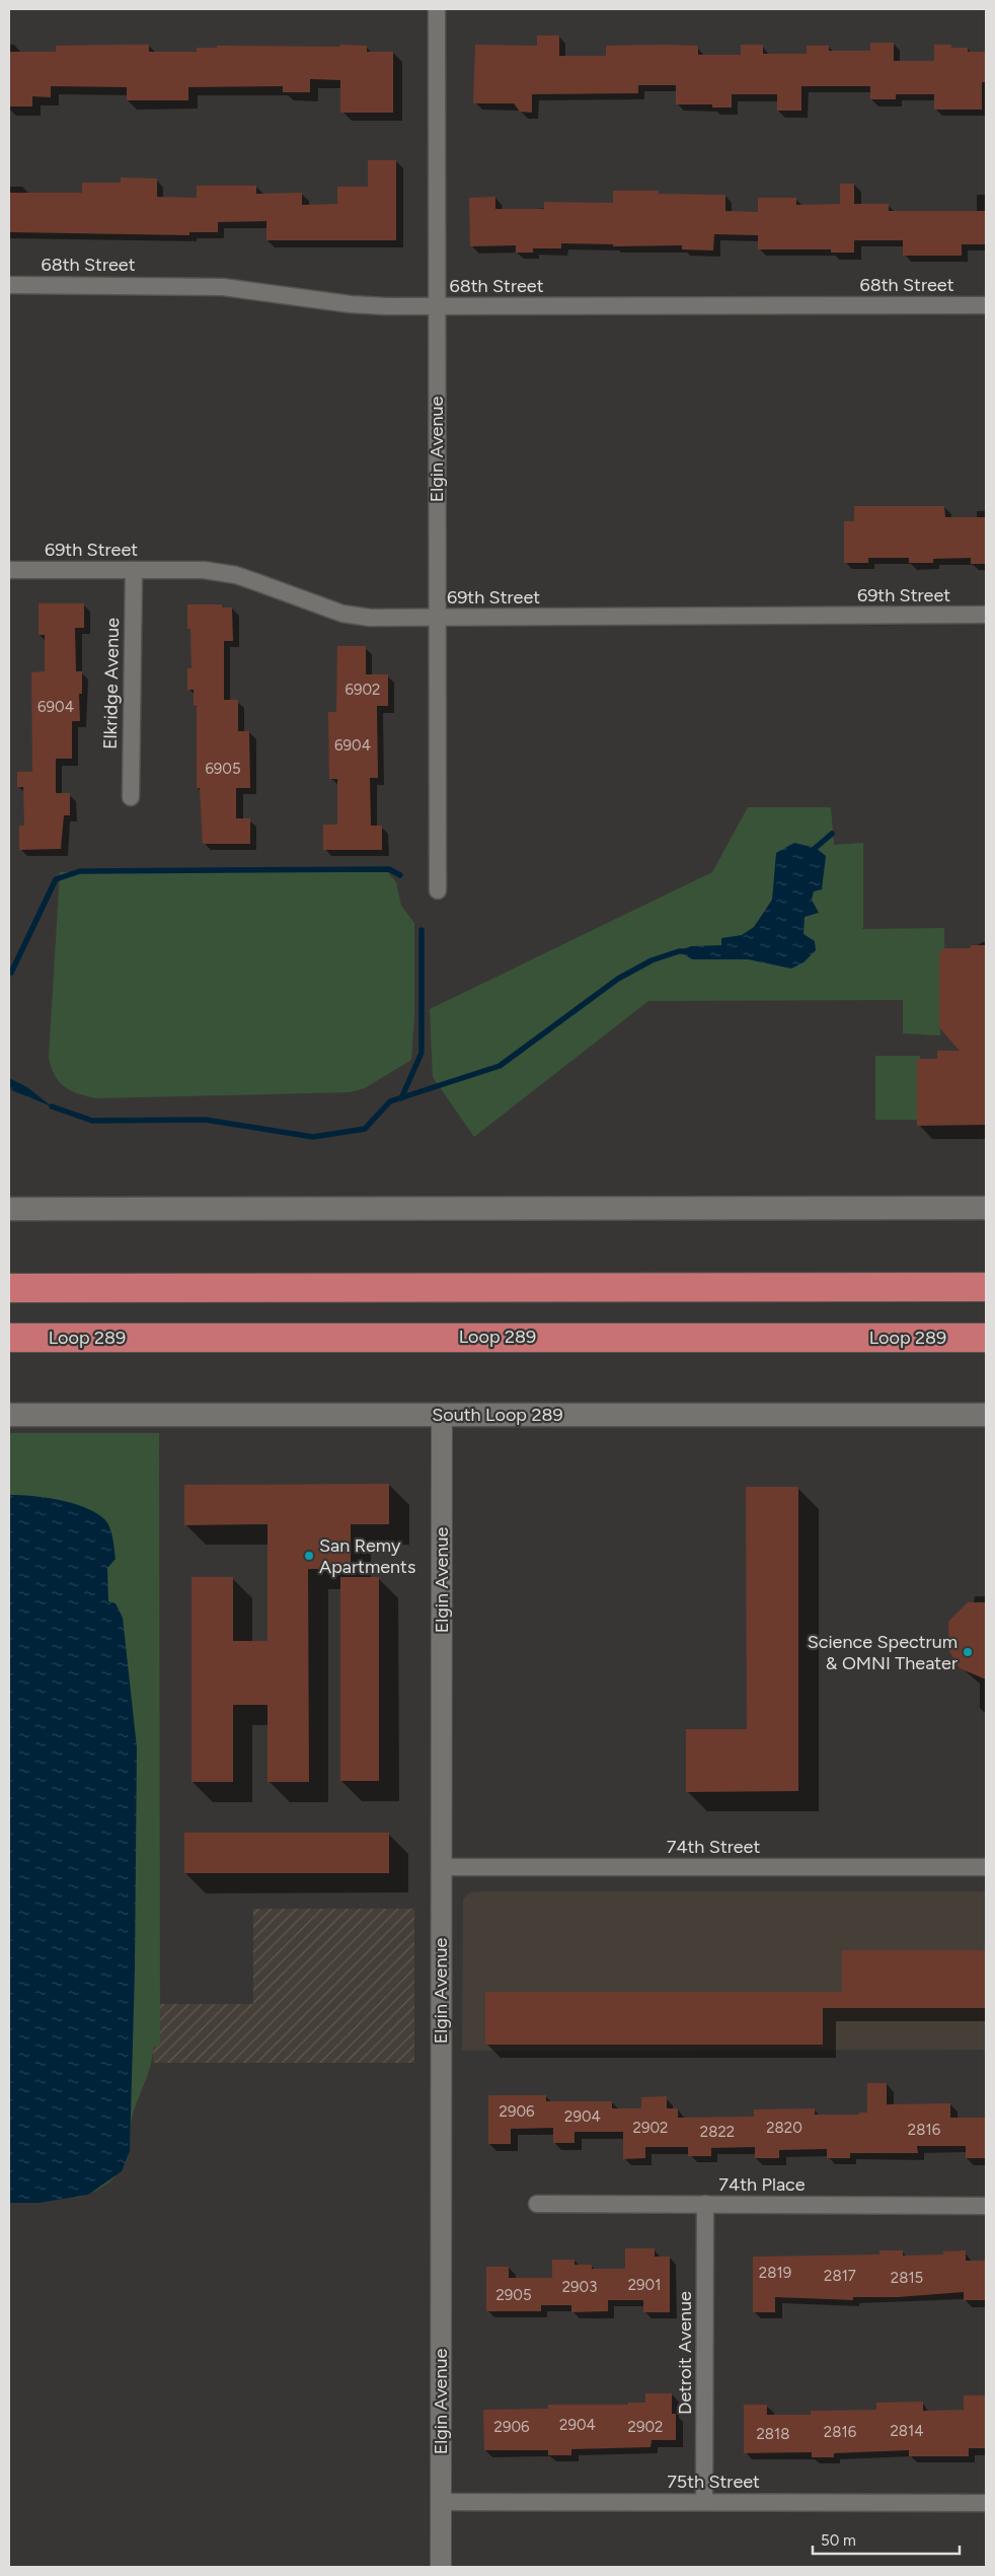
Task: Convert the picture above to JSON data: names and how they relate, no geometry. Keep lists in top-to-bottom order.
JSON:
{
  "streets": {
    "highway": ["Loop 289"],
    "main road": ["South Loop 289"],
    "street": [
      "68th Street",
      "Elgin Avenue",
      "69th Street",
      "Elkridge Avenue",
      "74th Street",
      "74th Place",
      "Detroit Avenue",
      "75th Street"
    ]
  },
  "crossings": [
    ["68th Street", "Elgin Avenue"],
    ["Elgin Avenue", "69th Street"],
    ["Elgin Avenue", "South Loop 289"],
    ["Elgin Avenue", "74th Street"],
    ["Elgin Avenue", "75th Street"],
    ["69th Street", "Elkridge Avenue"],
    ["74th Place", "Detroit Avenue"],
    ["Detroit Avenue", "75th Street"]
  ],
  "places": ["San Remy Apartments", "Science Spectrum & OMNI Theater"],
  "house_numbers": [
    "6902",
    "6904",
    "6904",
    "6905",
    "2906",
    "2904",
    "2902",
    "2820",
    "2816",
    "2822",
    "2819",
    "2817",
    "2815",
    "2901",
    "2903",
    "2905",
    "2904",
    "2906",
    "2902",
    "2814",
    "2816",
    "2818"
  ],
  "scale_bar": "50 m"
}
